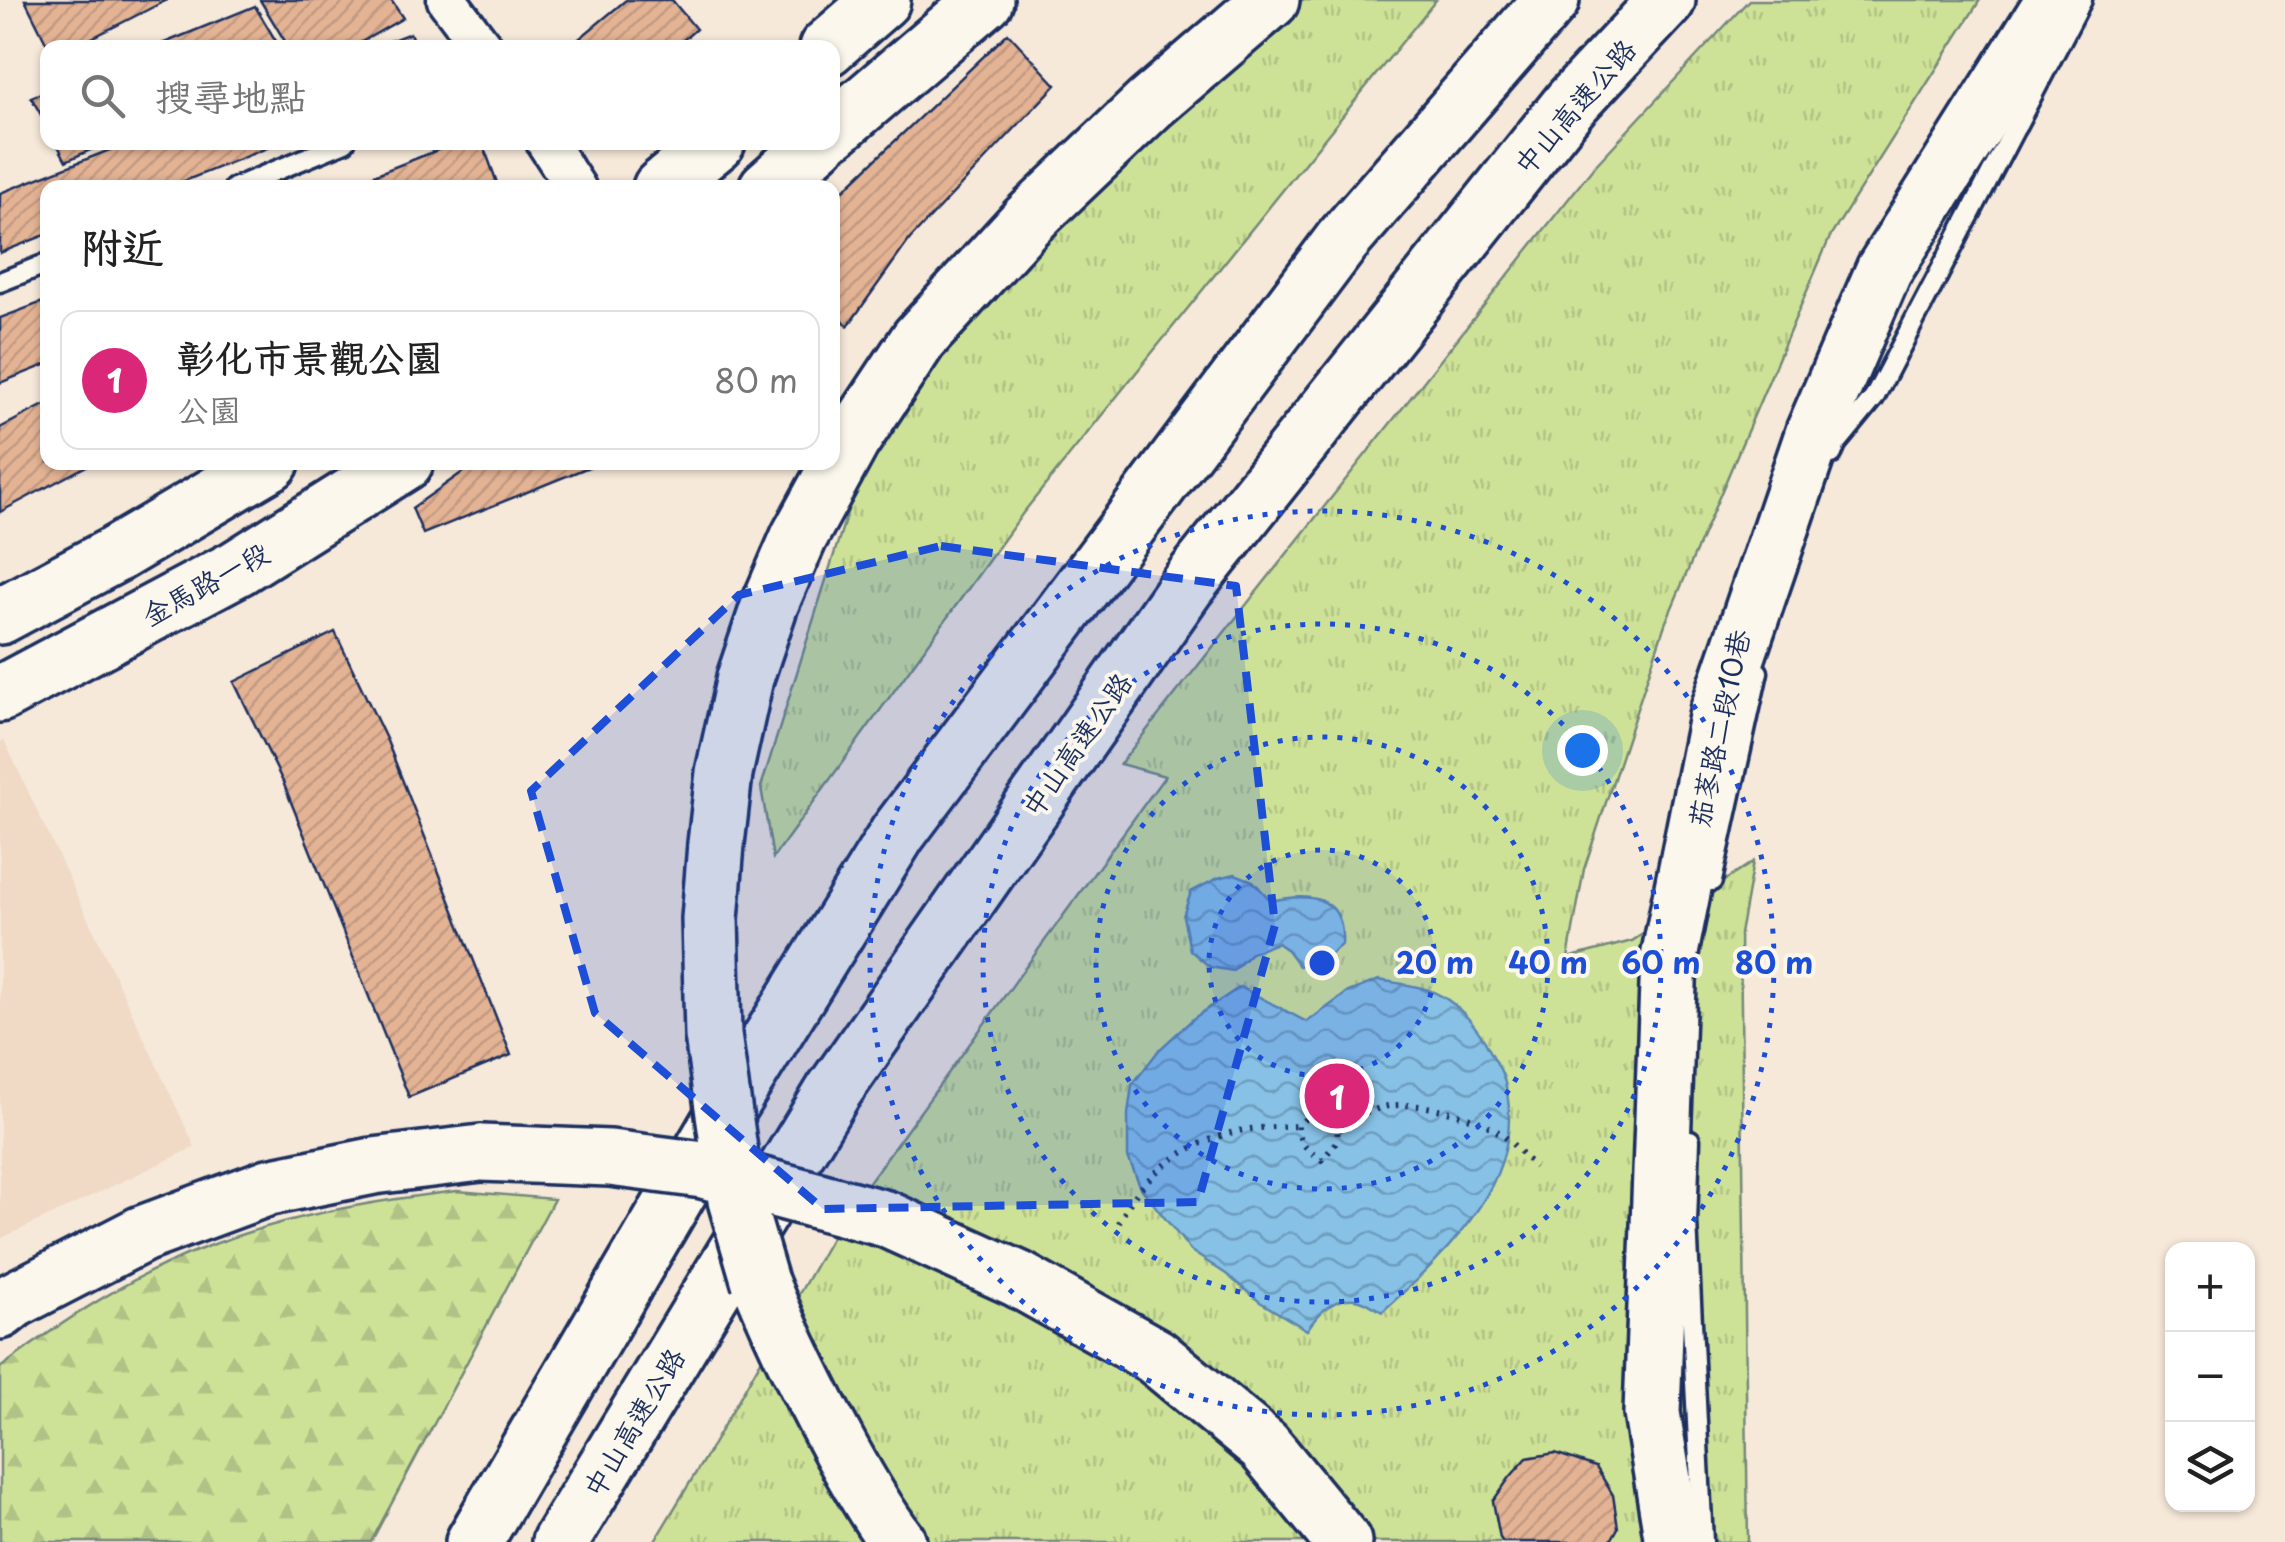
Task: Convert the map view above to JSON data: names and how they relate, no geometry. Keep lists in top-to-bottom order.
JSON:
{
  "streets": {
    "main road": ["中山高速公路", "金馬路一段"],
    "lane": ["茄苳路二段10巷"]
  },
  "page": {
    "search": "搜尋地點",
    "heading": "附近",
    "list": [
      {
        "mark": "1",
        "name": "彰化市景觀公園",
        "note": "公園",
        "value": "80 m"
      }
    ],
    "pins": "1",
    "map_buttons": ["+", "−"]
  },
  "rings": [
    "20 m",
    "40 m",
    "60 m",
    "80 m"
  ]
}
